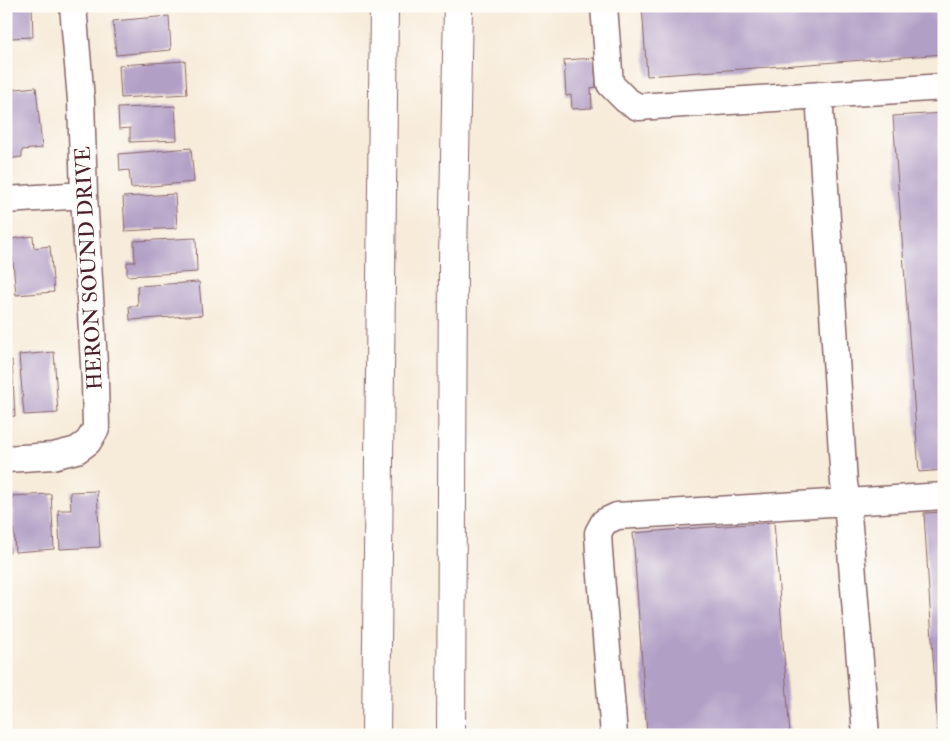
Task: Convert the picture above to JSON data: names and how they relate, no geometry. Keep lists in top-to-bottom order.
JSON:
{
  "streets": {
    "street": ["HERON SOUND DRIVE"]
  }
}
